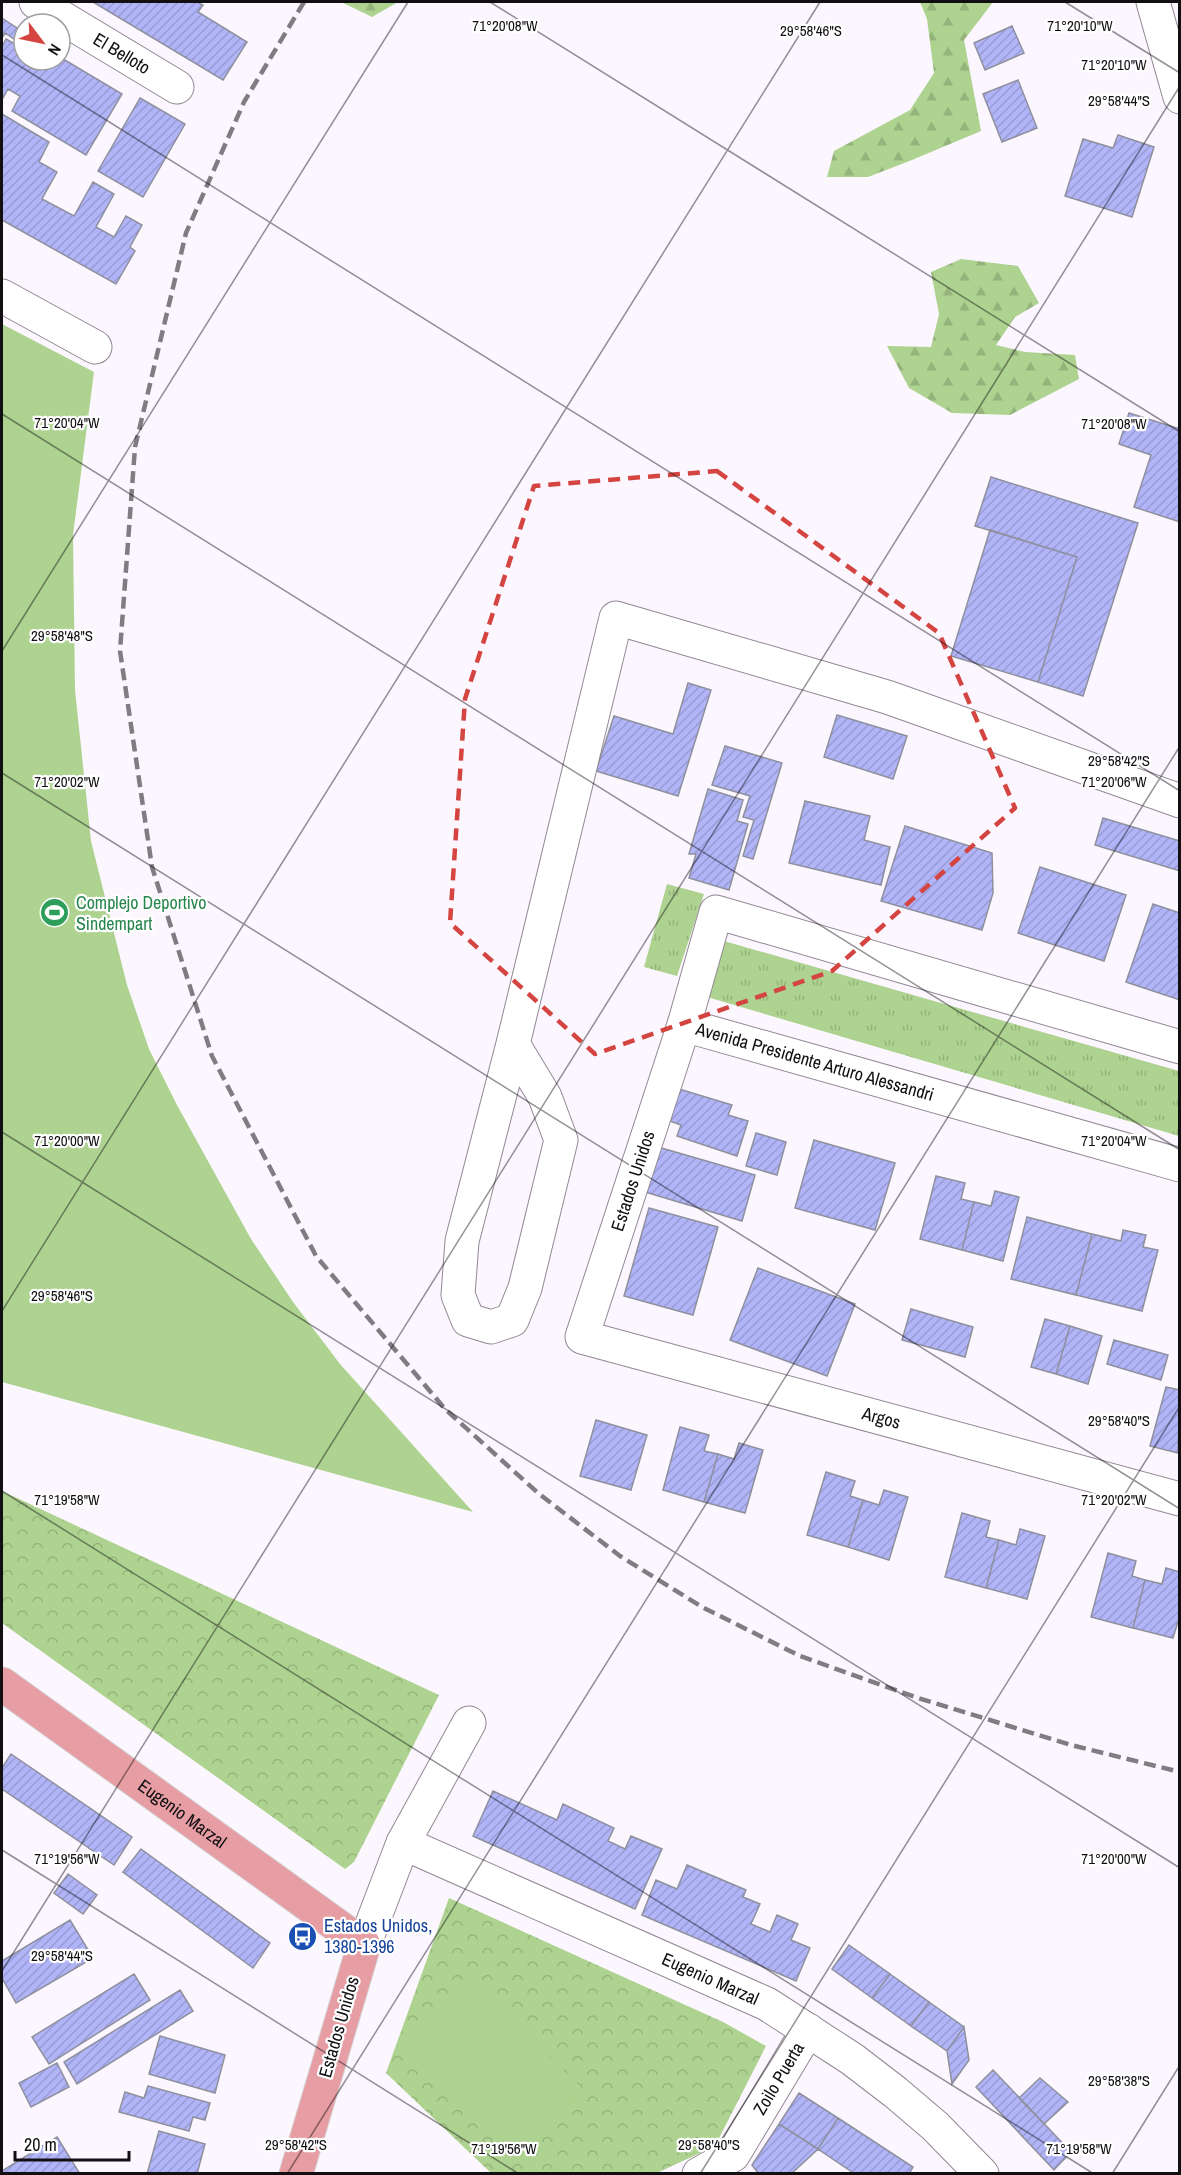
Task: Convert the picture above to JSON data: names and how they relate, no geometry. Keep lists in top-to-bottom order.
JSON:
{
  "streets": {
    "main road": ["Estados Unidos", "Eugenio Marzal"],
    "street": [
      "El Belloto",
      "Avenida Presidente Arturo Alessandri",
      "Argos",
      "Zoilo Puerta"
    ]
  },
  "crossings": [
    ["Avenida Presidente Arturo Alessandri", "Estados Unidos"],
    ["Estados Unidos", "Argos"],
    ["Estados Unidos", "Eugenio Marzal"],
    ["Eugenio Marzal", "Zoilo Puerta"]
  ],
  "places": {
    "sports": ["Complejo Deportivo Sindempart"],
    "bus stop": ["Estados Unidos, 1380-1396"]
  },
  "scale_bar": "20 m",
  "north": "bottom right",
  "coordinates": [
    "71°20'10\"W",
    "71°20'08\"W",
    "29°58'46\"S",
    "29°58'44\"S",
    "71°20'04\"W",
    "29°58'48\"S",
    "29°58'42\"S",
    "71°20'02\"W",
    "71°20'06\"W",
    "71°20'00\"W",
    "29°58'40\"S",
    "71°19'58\"W",
    "71°19'56\"W",
    "29°58'38\"S"
  ]
}
